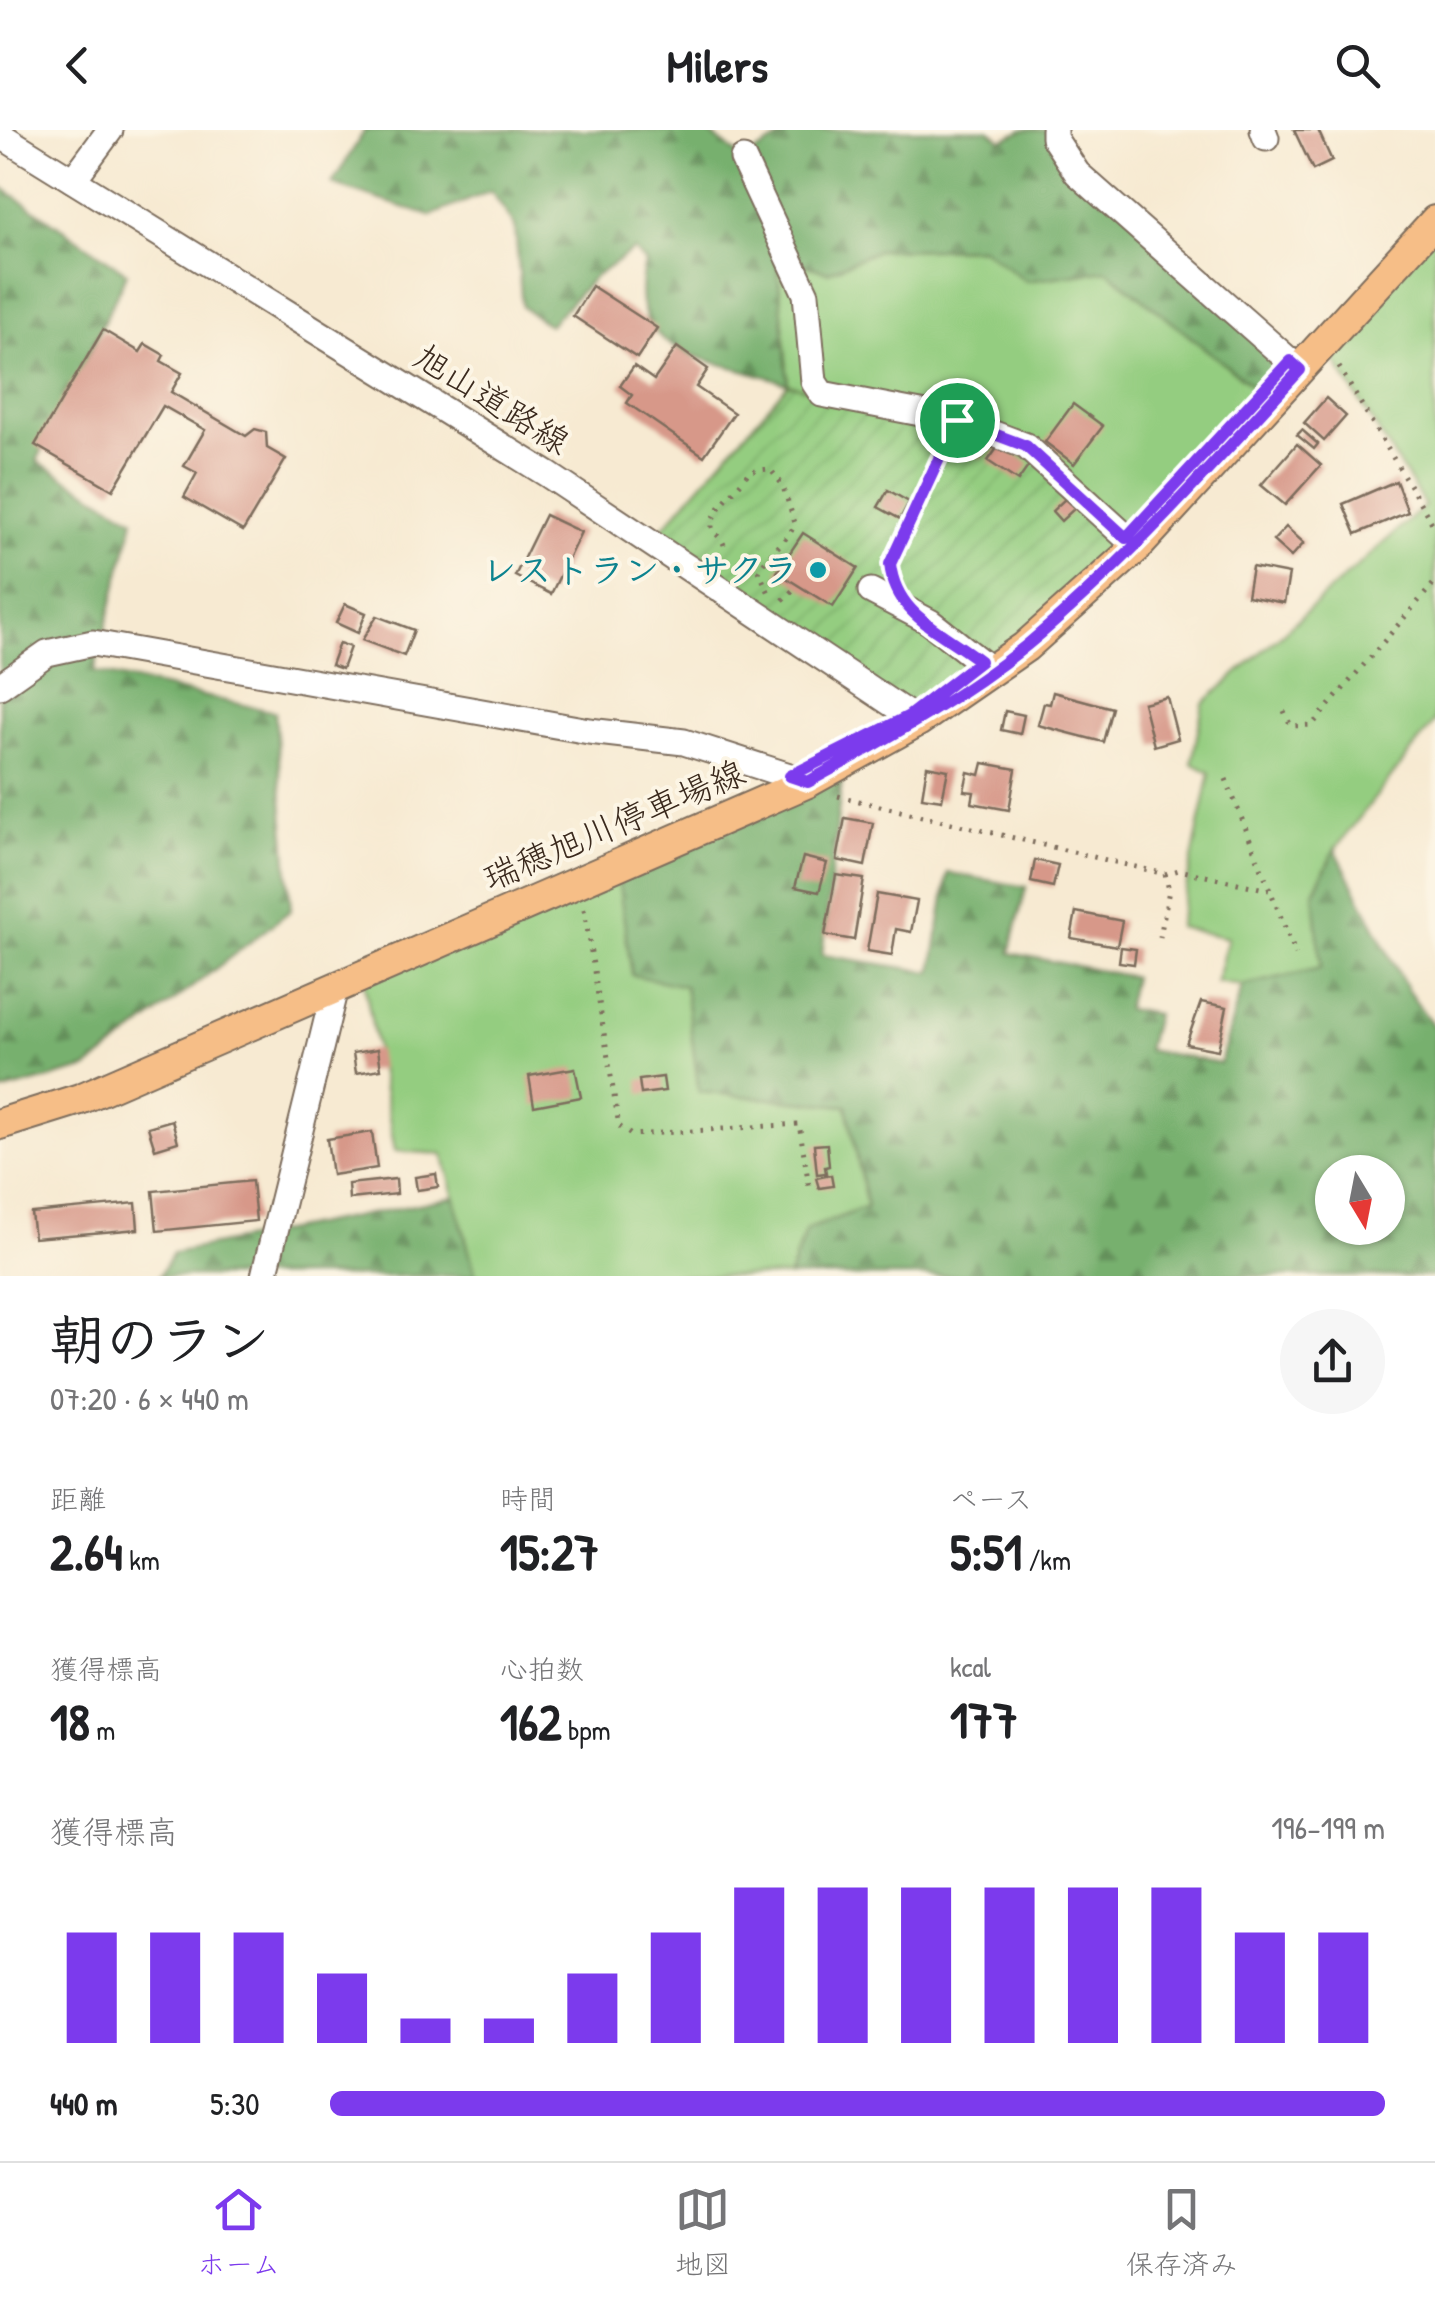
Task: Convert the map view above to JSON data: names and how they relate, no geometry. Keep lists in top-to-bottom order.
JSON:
{
  "streets": {
    "main road": ["瑞穂旭川停車場線"],
    "street": ["旭山道路線"]
  },
  "crossings": [
    ["旭山道路線", "瑞穂旭川停車場線"]
  ],
  "places": ["レストラン・サクラ"],
  "north": "bottom",
  "page": {
    "header": "Milers",
    "heading": ["朝のラン", "07:20 · 6 × 440 m"],
    "stats": [
      ["距離", "2.64 km"],
      ["時間", "15:27"],
      ["ペース", "5:51 /km"],
      ["獲得標高", "18 m"],
      ["心拍数", "162 bpm"],
      ["kcal", "177"]
    ],
    "chart": ["獲得標高", "196–199 m"],
    "list": [
      {
        "name": "440 m",
        "note": "5:30"
      }
    ],
    "tabs": ["ホーム", "地図", "保存済み"]
  }
}
